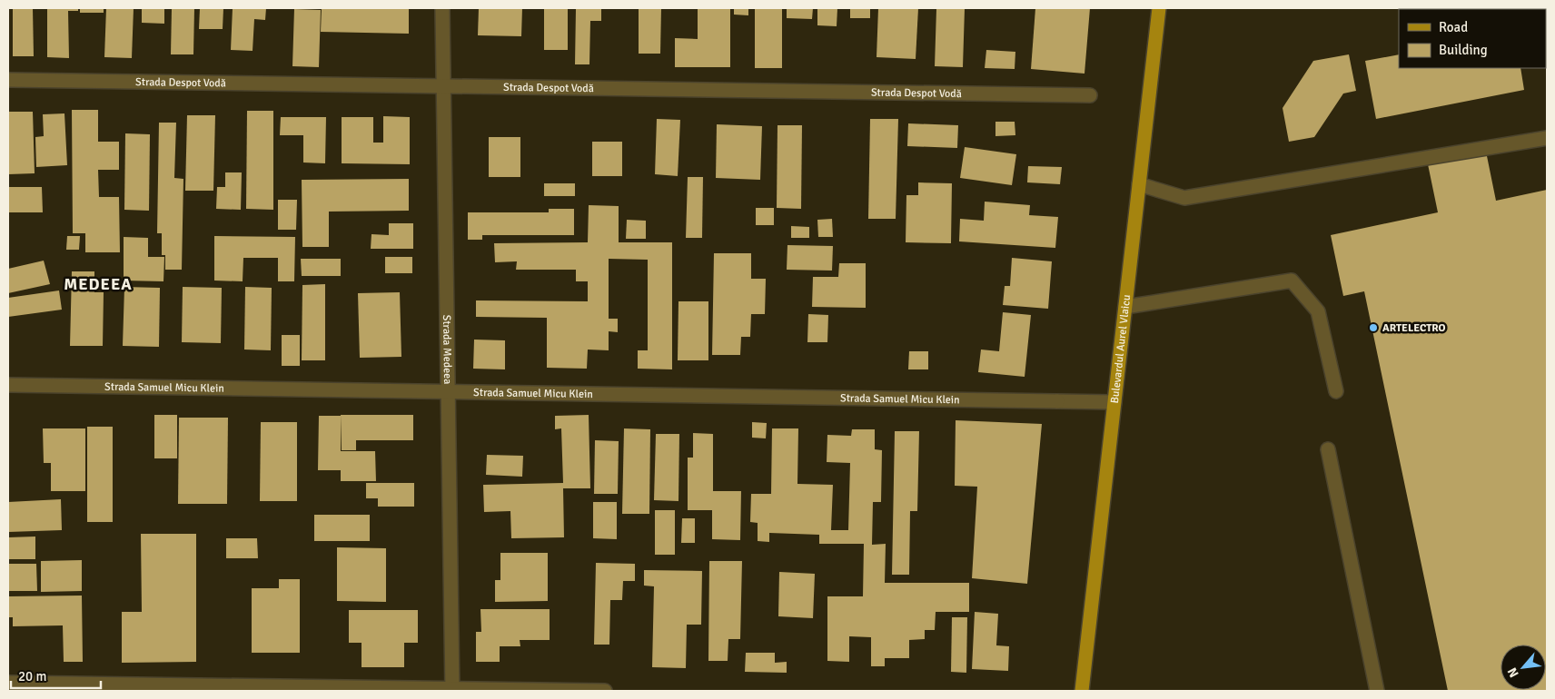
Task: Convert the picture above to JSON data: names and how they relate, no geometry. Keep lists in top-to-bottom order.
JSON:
{
  "streets": {
    "main road": ["Bulevardul Aurel Vlaicu"],
    "street": ["Strada Despot Vodă", "Strada Medeea", "Strada Samuel Micu Klein"]
  },
  "crossings": [
    ["Strada Despot Vodă", "Strada Medeea"],
    ["Strada Medeea", "Strada Samuel Micu Klein"],
    ["Bulevardul Aurel Vlaicu", "Strada Samuel Micu Klein"]
  ],
  "districts": ["MEDEEA"],
  "places": ["ARTELECTRO"],
  "legend": ["Road", "Building"],
  "scale_bar": "20 m",
  "north": "bottom left"
}
